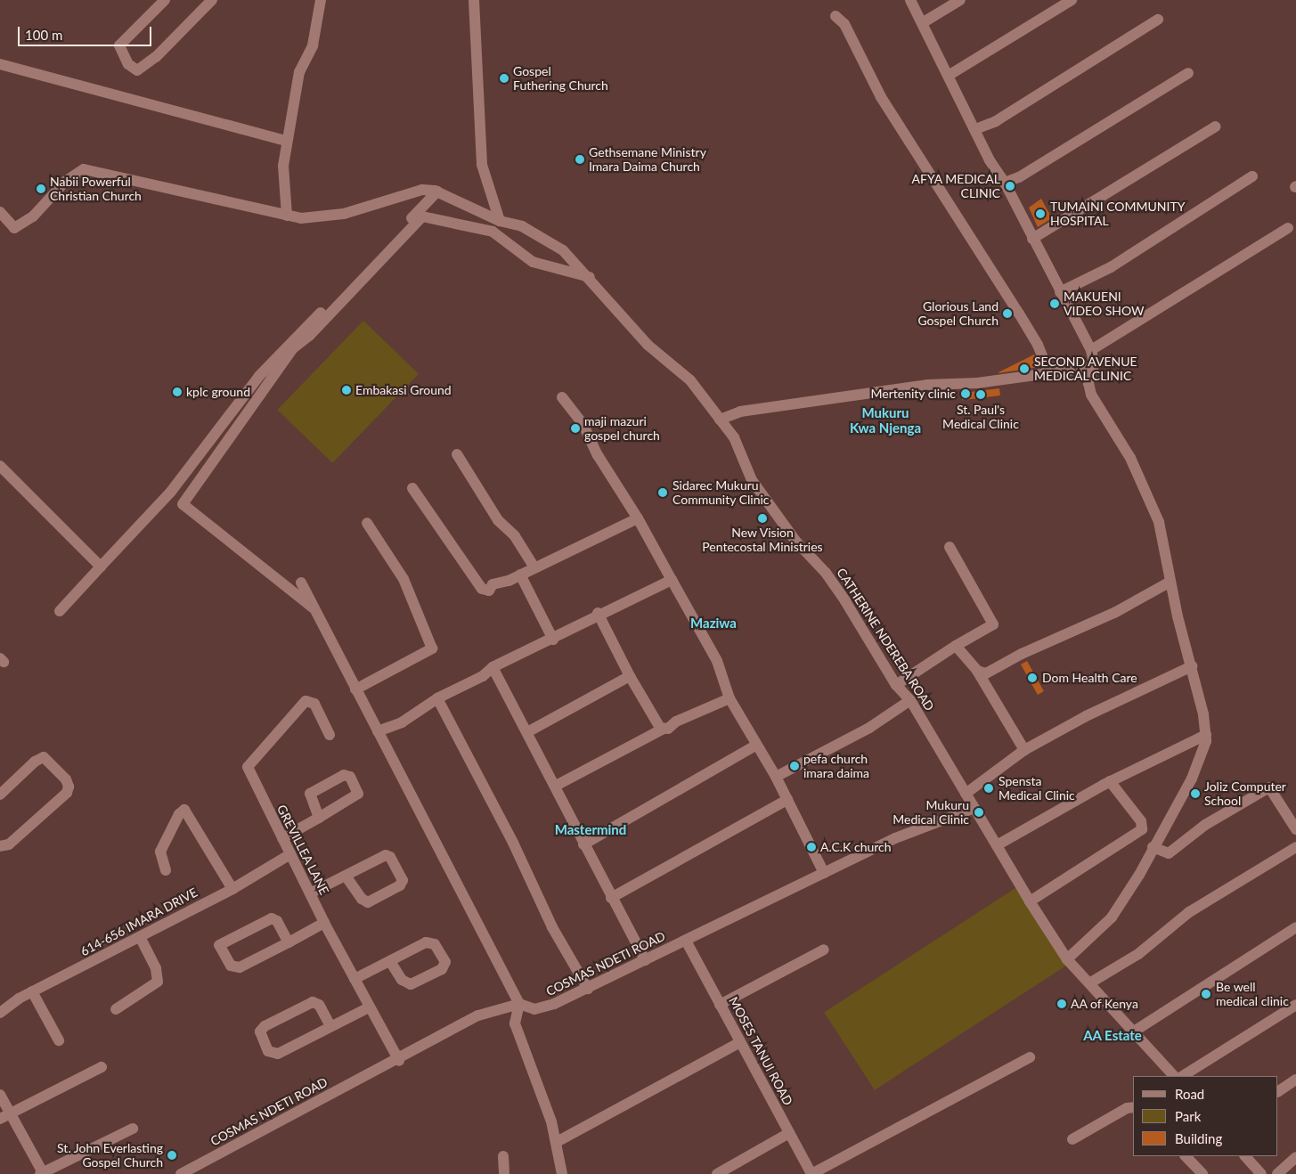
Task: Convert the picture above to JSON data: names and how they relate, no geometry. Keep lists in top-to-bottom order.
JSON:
{
  "streets": {
    "street": [
      "CATHERINE NDEREBA ROAD",
      "GREVILLEA LANE",
      "614-656 IMARA DRIVE",
      "COSMAS NDETI ROAD",
      "MOSES TANUI ROAD"
    ]
  },
  "crossings": [
    ["CATHERINE NDEREBA ROAD", "COSMAS NDETI ROAD"],
    ["GREVILLEA LANE", "614-656 IMARA DRIVE"],
    ["GREVILLEA LANE", "COSMAS NDETI ROAD"],
    ["COSMAS NDETI ROAD", "MOSES TANUI ROAD"]
  ],
  "districts": [
    "Mukuru Kwa Njenga",
    "Maziwa",
    "Mastermind",
    "AA Estate"
  ],
  "places": [
    "Gospel Futhering Church",
    "Gethsemane Ministry Imara Daima Church",
    "AFYA MEDICAL CLINIC",
    "Nabii Powerful Christian Church",
    "TUMAINI COMMUNITY HOSPITAL",
    "MAKUENI VIDEO SHOW",
    "Glorious Land Gospel Church",
    "SECOND AVENUE MEDICAL CLINIC",
    "Embakasi Ground",
    "kplc ground",
    "Mertenity clinic",
    "St. Paul's Medical Clinic",
    "maji mazuri gospel church",
    "Sidarec Mukuru Community Clinic",
    "New Vision Pentecostal Ministries",
    "Dom Health Care",
    "pefa church imara daima",
    "Spensta Medical Clinic",
    "Joliz Computer School",
    "Mukuru Medical Clinic",
    "A.C.K church",
    "Be well medical clinic",
    "AA of Kenya",
    "St. John Everlasting Gospel Church"
  ],
  "legend": ["Road", "Park", "Building"],
  "scale_bar": "100 m"
}
